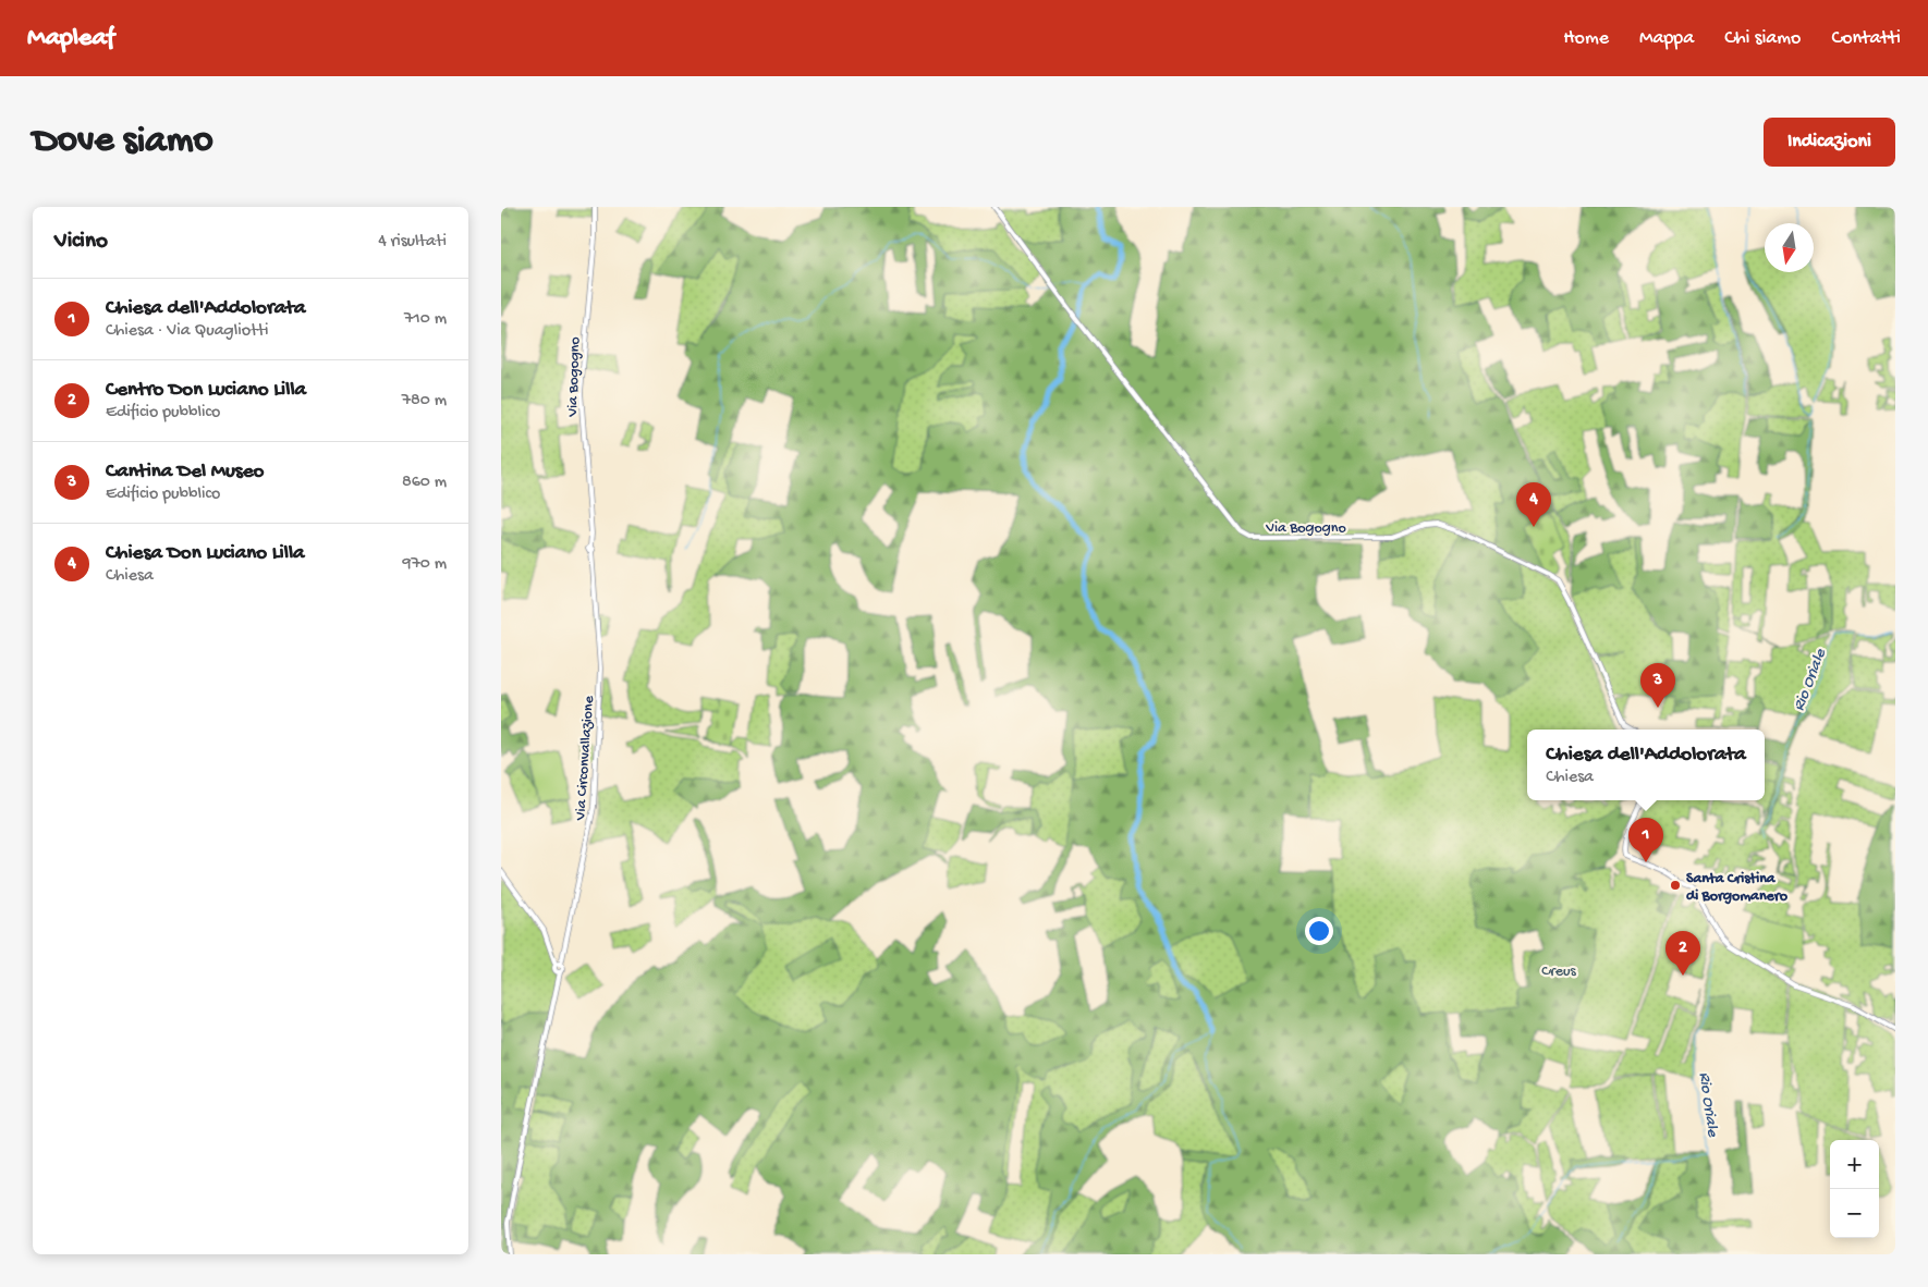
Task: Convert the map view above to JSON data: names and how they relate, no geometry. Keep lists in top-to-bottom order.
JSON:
{
  "streets": {
    "main road": ["Via Bogogno", "Via Circonvallazione"]
  },
  "crossings": [
    ["Via Bogogno", "Via Circonvallazione"]
  ],
  "water": ["Rio Oriale"],
  "parks": ["Creus"],
  "places": ["Santa Cristina di Borgomanero"],
  "north": "bottom",
  "page": {
    "header": "Mapleaf",
    "nav": [
      "Home",
      "Mappa",
      "Chi siamo",
      "Contatti"
    ],
    "buttons": "Indicazioni",
    "title": "Dove siamo",
    "heading": ["Vicino", "4 risultati"],
    "list": [
      {
        "mark": "1",
        "name": "Chiesa dell'Addolorata",
        "note": "Chiesa · Via Quagliotti",
        "value": "710 m"
      },
      {
        "mark": "2",
        "name": "Centro Don Luciano Lilla",
        "note": "Edificio pubblico",
        "value": "780 m"
      },
      {
        "mark": "3",
        "name": "Cantina Del Museo",
        "note": "Edificio pubblico",
        "value": "860 m"
      },
      {
        "mark": "4",
        "name": "Chiesa Don Luciano Lilla",
        "note": "Chiesa",
        "value": "970 m"
      }
    ],
    "pins": [
      "4",
      "3",
      "1",
      "2"
    ],
    "popup": ["Chiesa dell'Addolorata", "Chiesa"],
    "map_buttons": ["+", "−"]
  }
}
